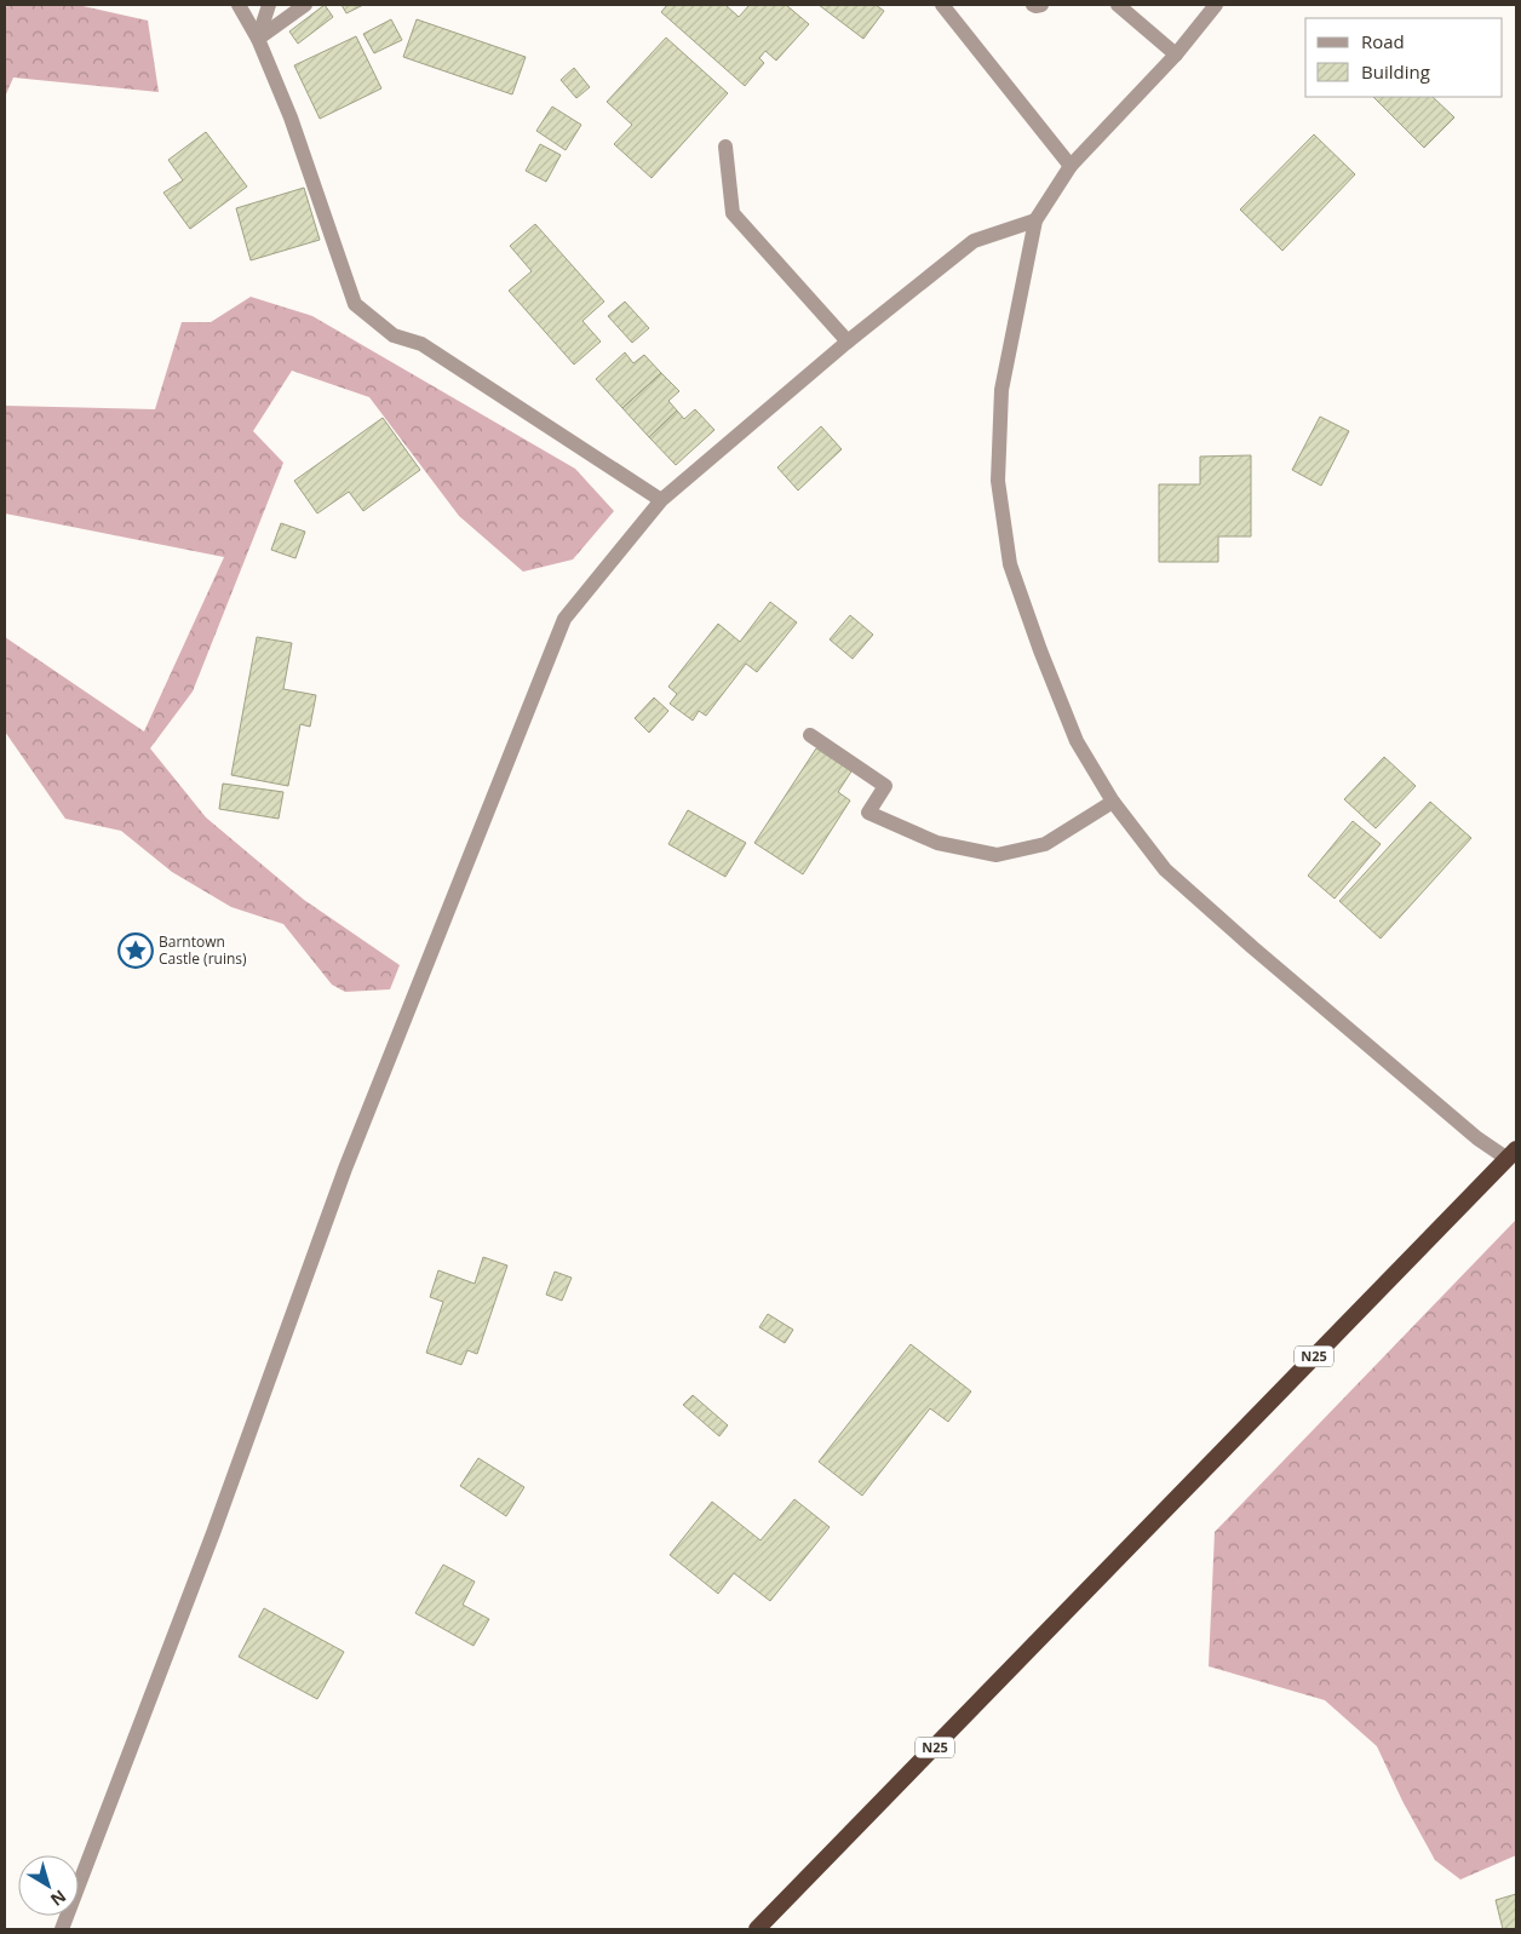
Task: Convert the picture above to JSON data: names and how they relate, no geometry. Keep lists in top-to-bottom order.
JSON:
{
  "streets": {
    "highway": ["N25"]
  },
  "places": {
    "place": ["Barntown Castle (ruins)"]
  },
  "legend": ["Road", "Building"],
  "north": "bottom right"
}
